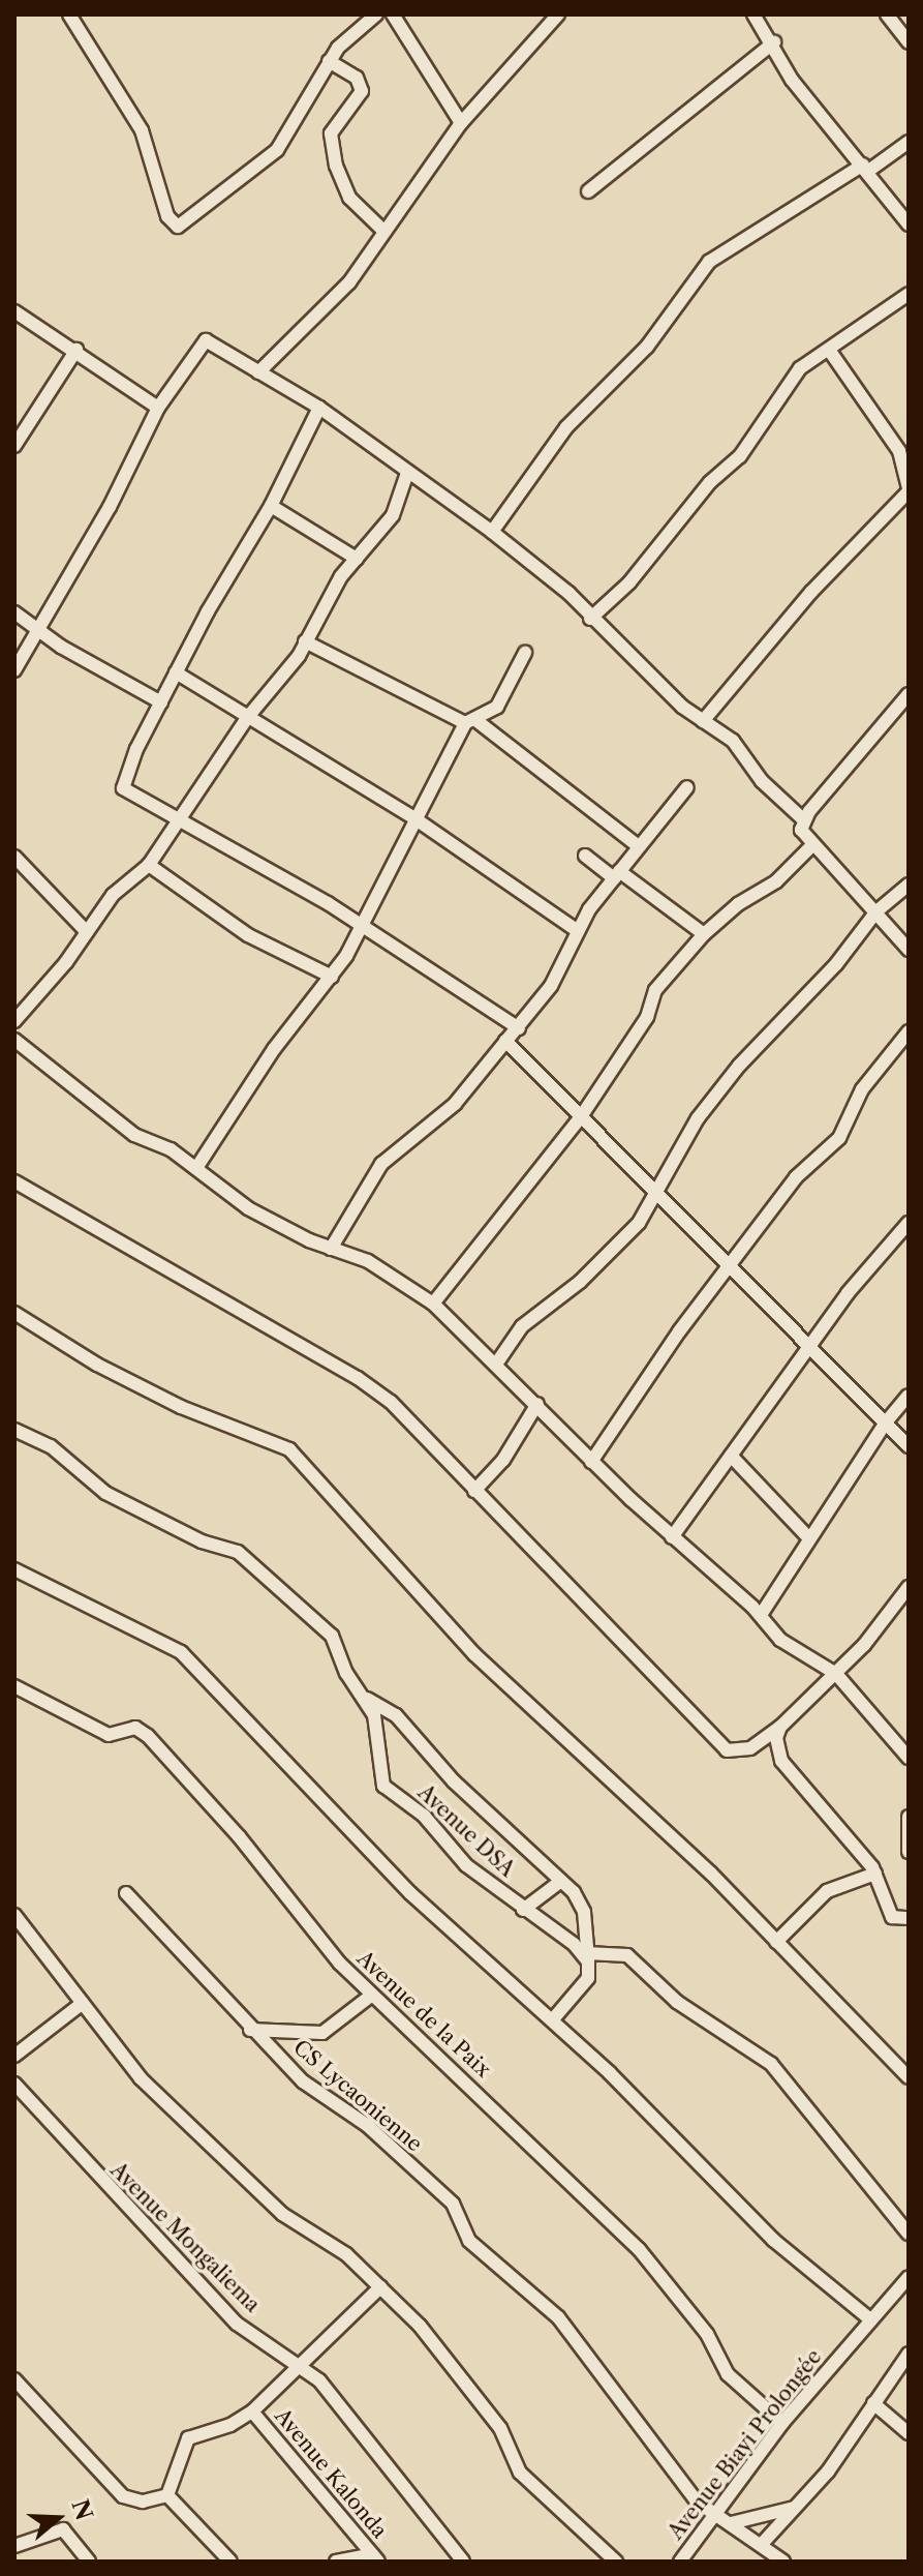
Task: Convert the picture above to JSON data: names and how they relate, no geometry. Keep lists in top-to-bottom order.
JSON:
{
  "streets": {
    "street": [
      "Avenue DSA",
      "Avenue de la Paix",
      "CS Lycaonienne",
      "Avenue Mongaliema",
      "Avenue Biayi Prolongée",
      "Avenue Kalonda"
    ]
  },
  "crossings": [
    ["Avenue de la Paix", "Avenue Biayi Prolongée"],
    ["CS Lycaonienne", "Avenue Biayi Prolongée"]
  ],
  "north": "right"
}
